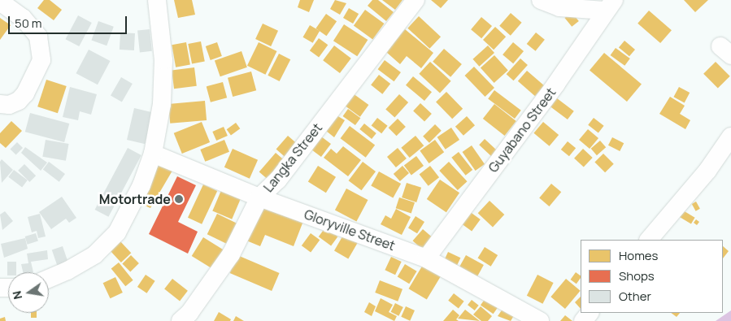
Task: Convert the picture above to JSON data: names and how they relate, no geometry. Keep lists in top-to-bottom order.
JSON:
{
  "streets": {
    "street": ["Guyabano Street", "Langka Street", "Gloryville Street"]
  },
  "crossings": [
    ["Guyabano Street", "Gloryville Street"],
    ["Langka Street", "Gloryville Street"]
  ],
  "places": ["Motortrade"],
  "legend": ["Homes", "Shops", "Other"],
  "scale_bar": "50 m",
  "north": "left"
}
